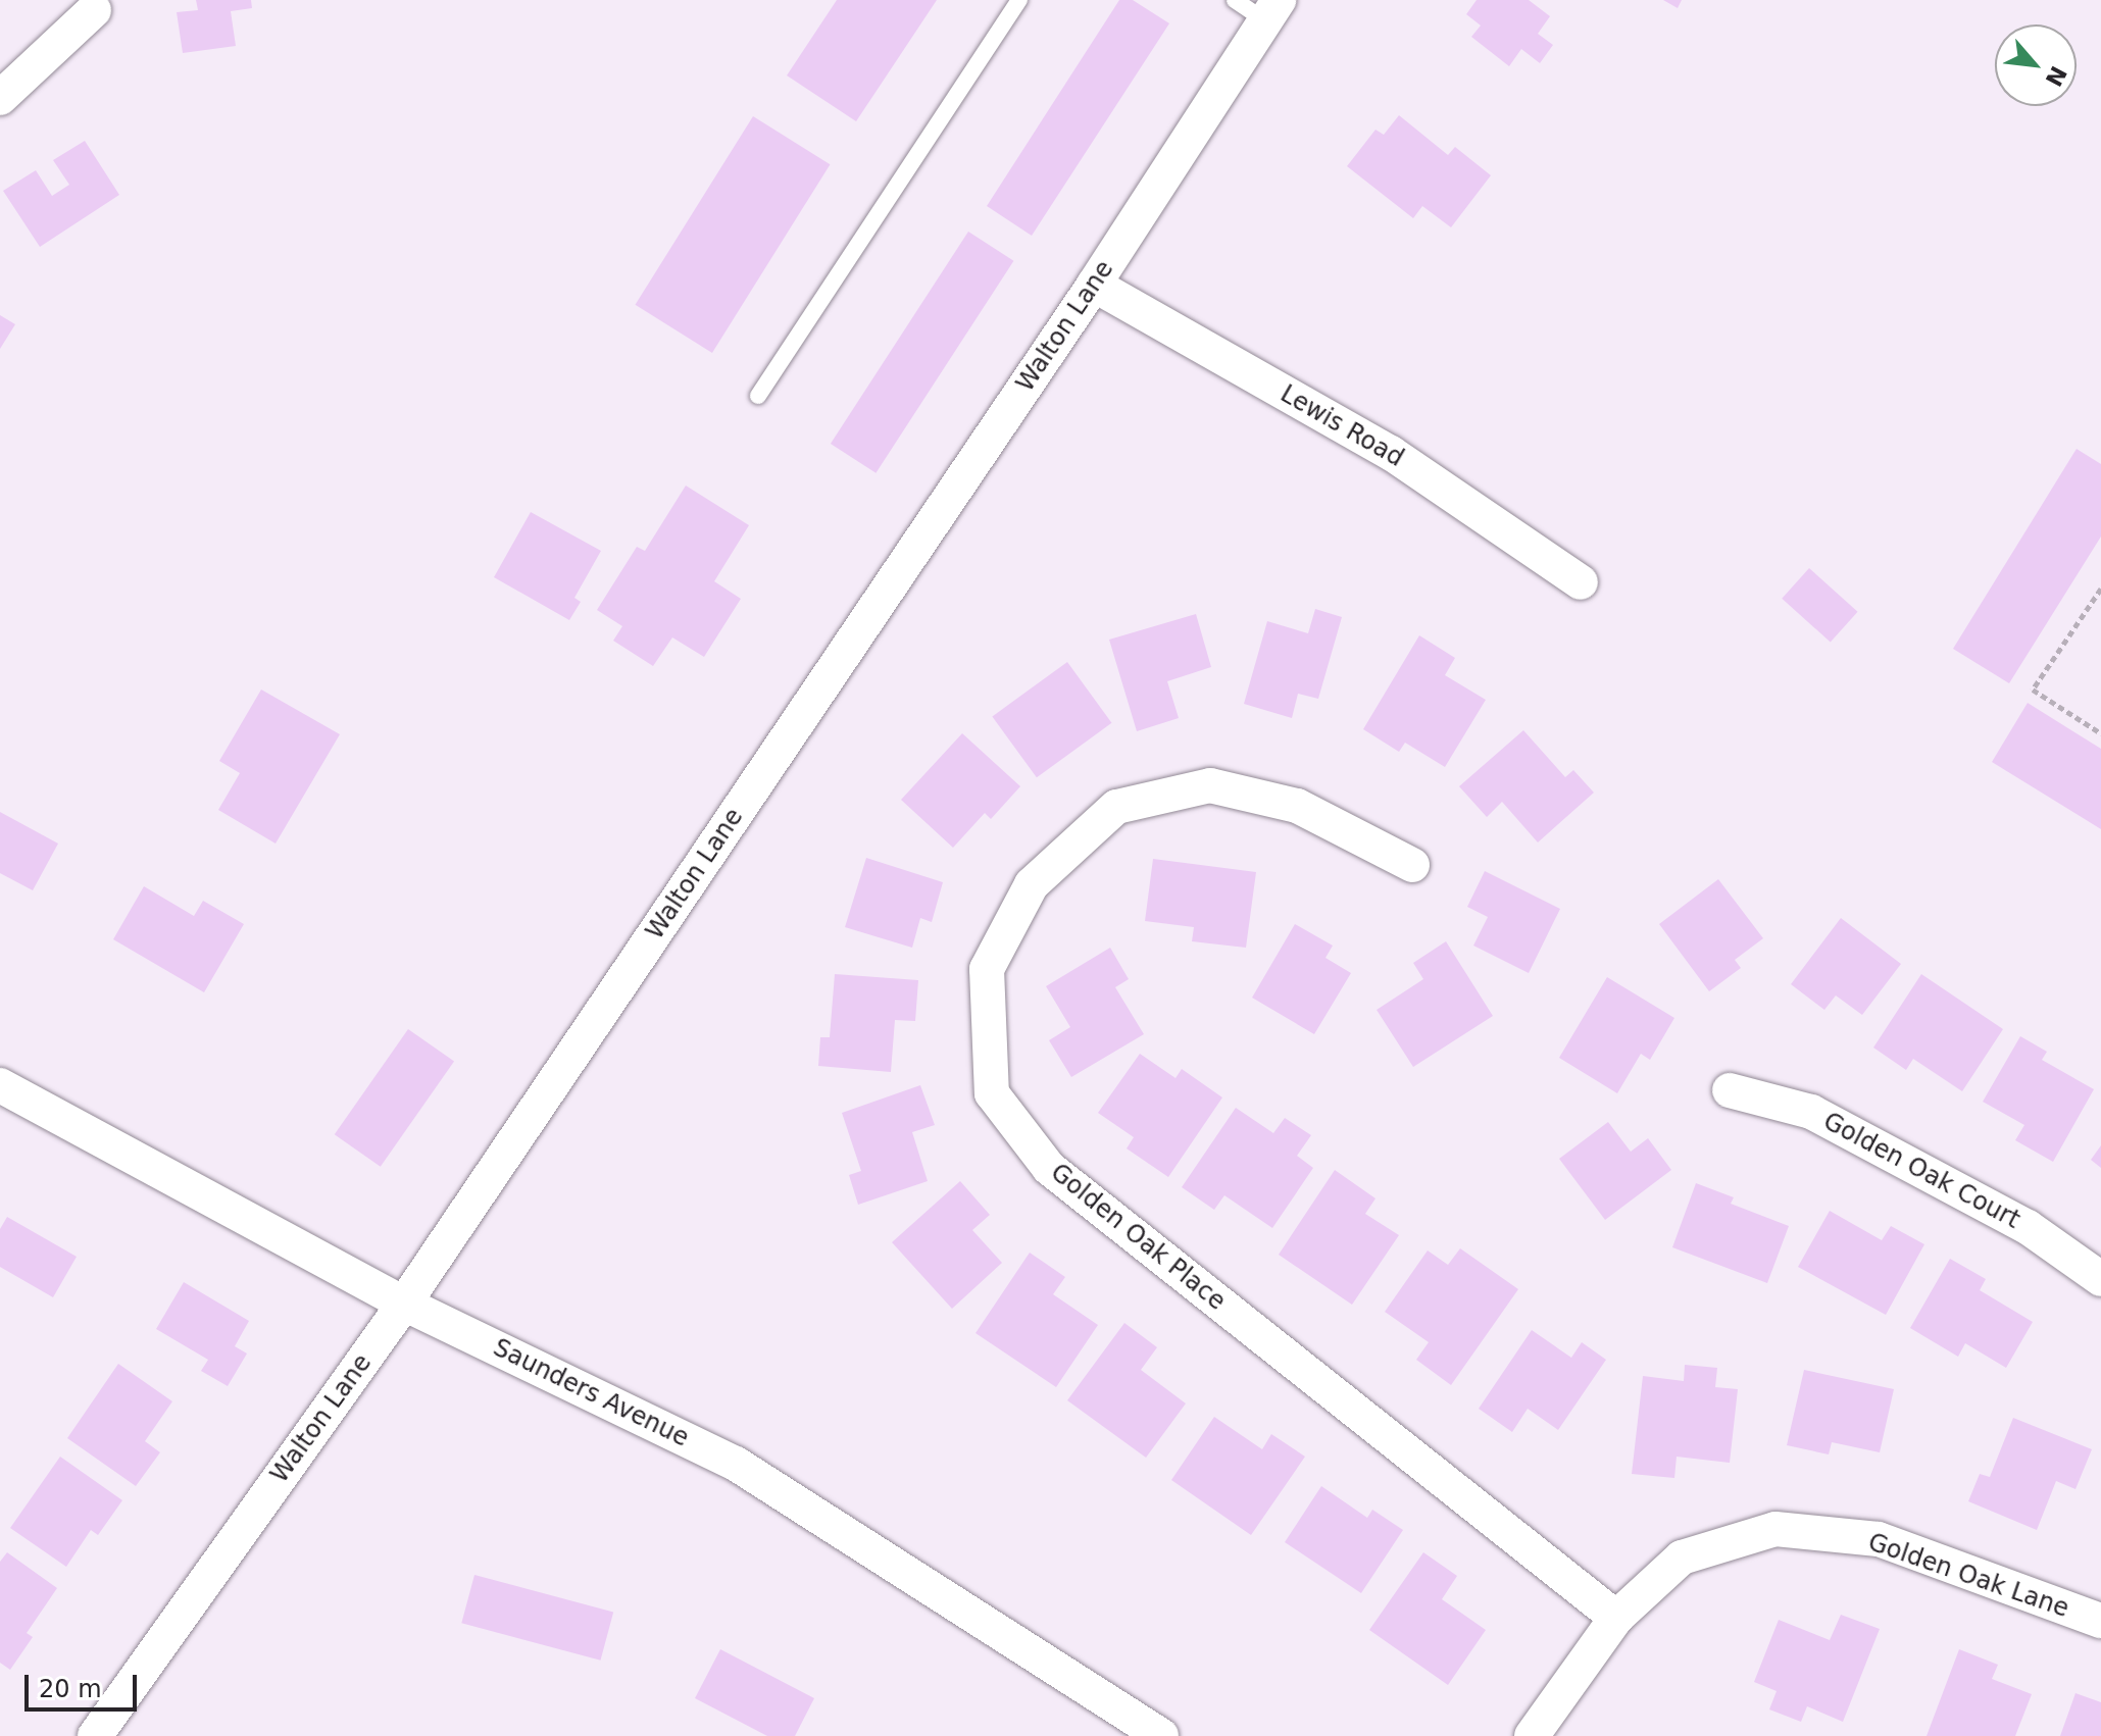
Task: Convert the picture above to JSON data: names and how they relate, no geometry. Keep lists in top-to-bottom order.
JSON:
{
  "streets": {
    "street": [
      "Walton Lane",
      "Lewis Road",
      "Golden Oak Court",
      "Golden Oak Place",
      "Saunders Avenue",
      "Golden Oak Lane"
    ]
  },
  "crossings": [
    ["Walton Lane", "Lewis Road"],
    ["Walton Lane", "Saunders Avenue"],
    ["Golden Oak Place", "Golden Oak Lane"]
  ],
  "scale_bar": "20 m",
  "north": "bottom right"
}
